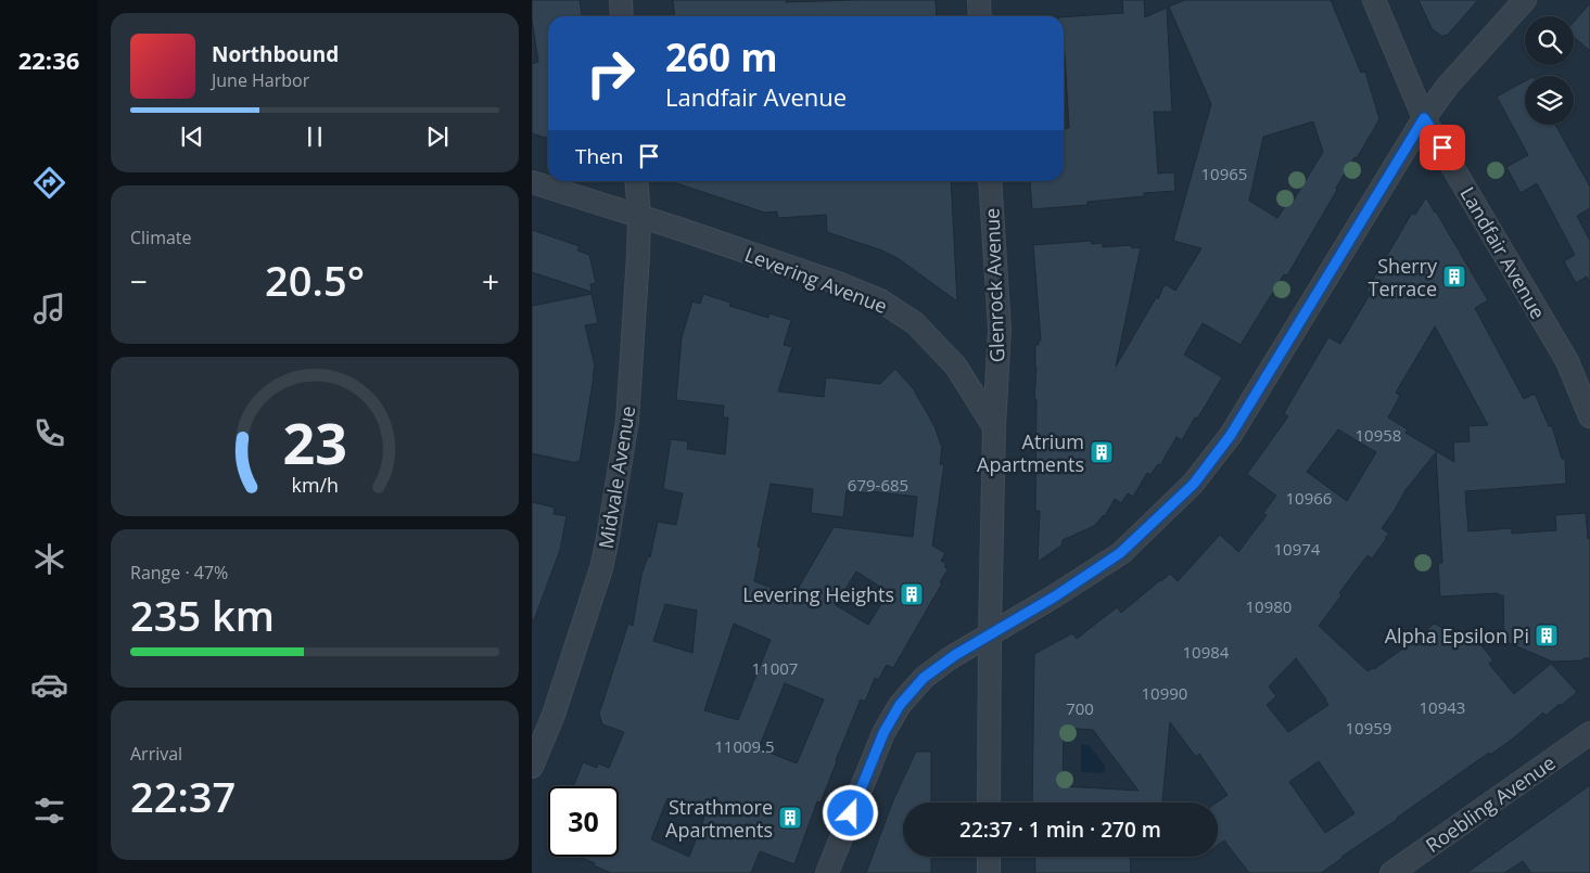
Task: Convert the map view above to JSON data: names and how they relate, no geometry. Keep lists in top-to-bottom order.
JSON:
{
  "streets": {
    "street": [
      "Landfair Avenue",
      "Levering Avenue",
      "Glenrock Avenue",
      "Midvale Avenue",
      "Roebling Avenue"
    ]
  },
  "crossings": [
    ["Levering Avenue", "Glenrock Avenue"],
    ["Levering Avenue", "Midvale Avenue"]
  ],
  "places": {
    "building": [
      "Sherry Terrace",
      "Atrium Apartments",
      "Levering Heights",
      "Alpha Epsilon Pi",
      "Strathmore Apartments"
    ]
  },
  "house_numbers": [
    "10965",
    "10958",
    "679-685",
    "10966",
    "10974",
    "10980",
    "10984",
    "11007",
    "10990",
    "10943",
    "700",
    "10959",
    "11009.5"
  ],
  "page": {
    "tabs": "22:36",
    "turn": ["260 m", "Landfair Avenue"],
    "song": ["Northbound", "June Harbor"],
    "then": "Then",
    "tile": [
      "Climate",
      ["Range · 47%", "235 km"],
      ["Arrival", "22:37"]
    ],
    "heat": ["−", "20.5°", "+"],
    "limit": "30",
    "trip": "22:37 · 1 min · 270 m",
    "gauge": ["23", "km/h"]
  }
}
